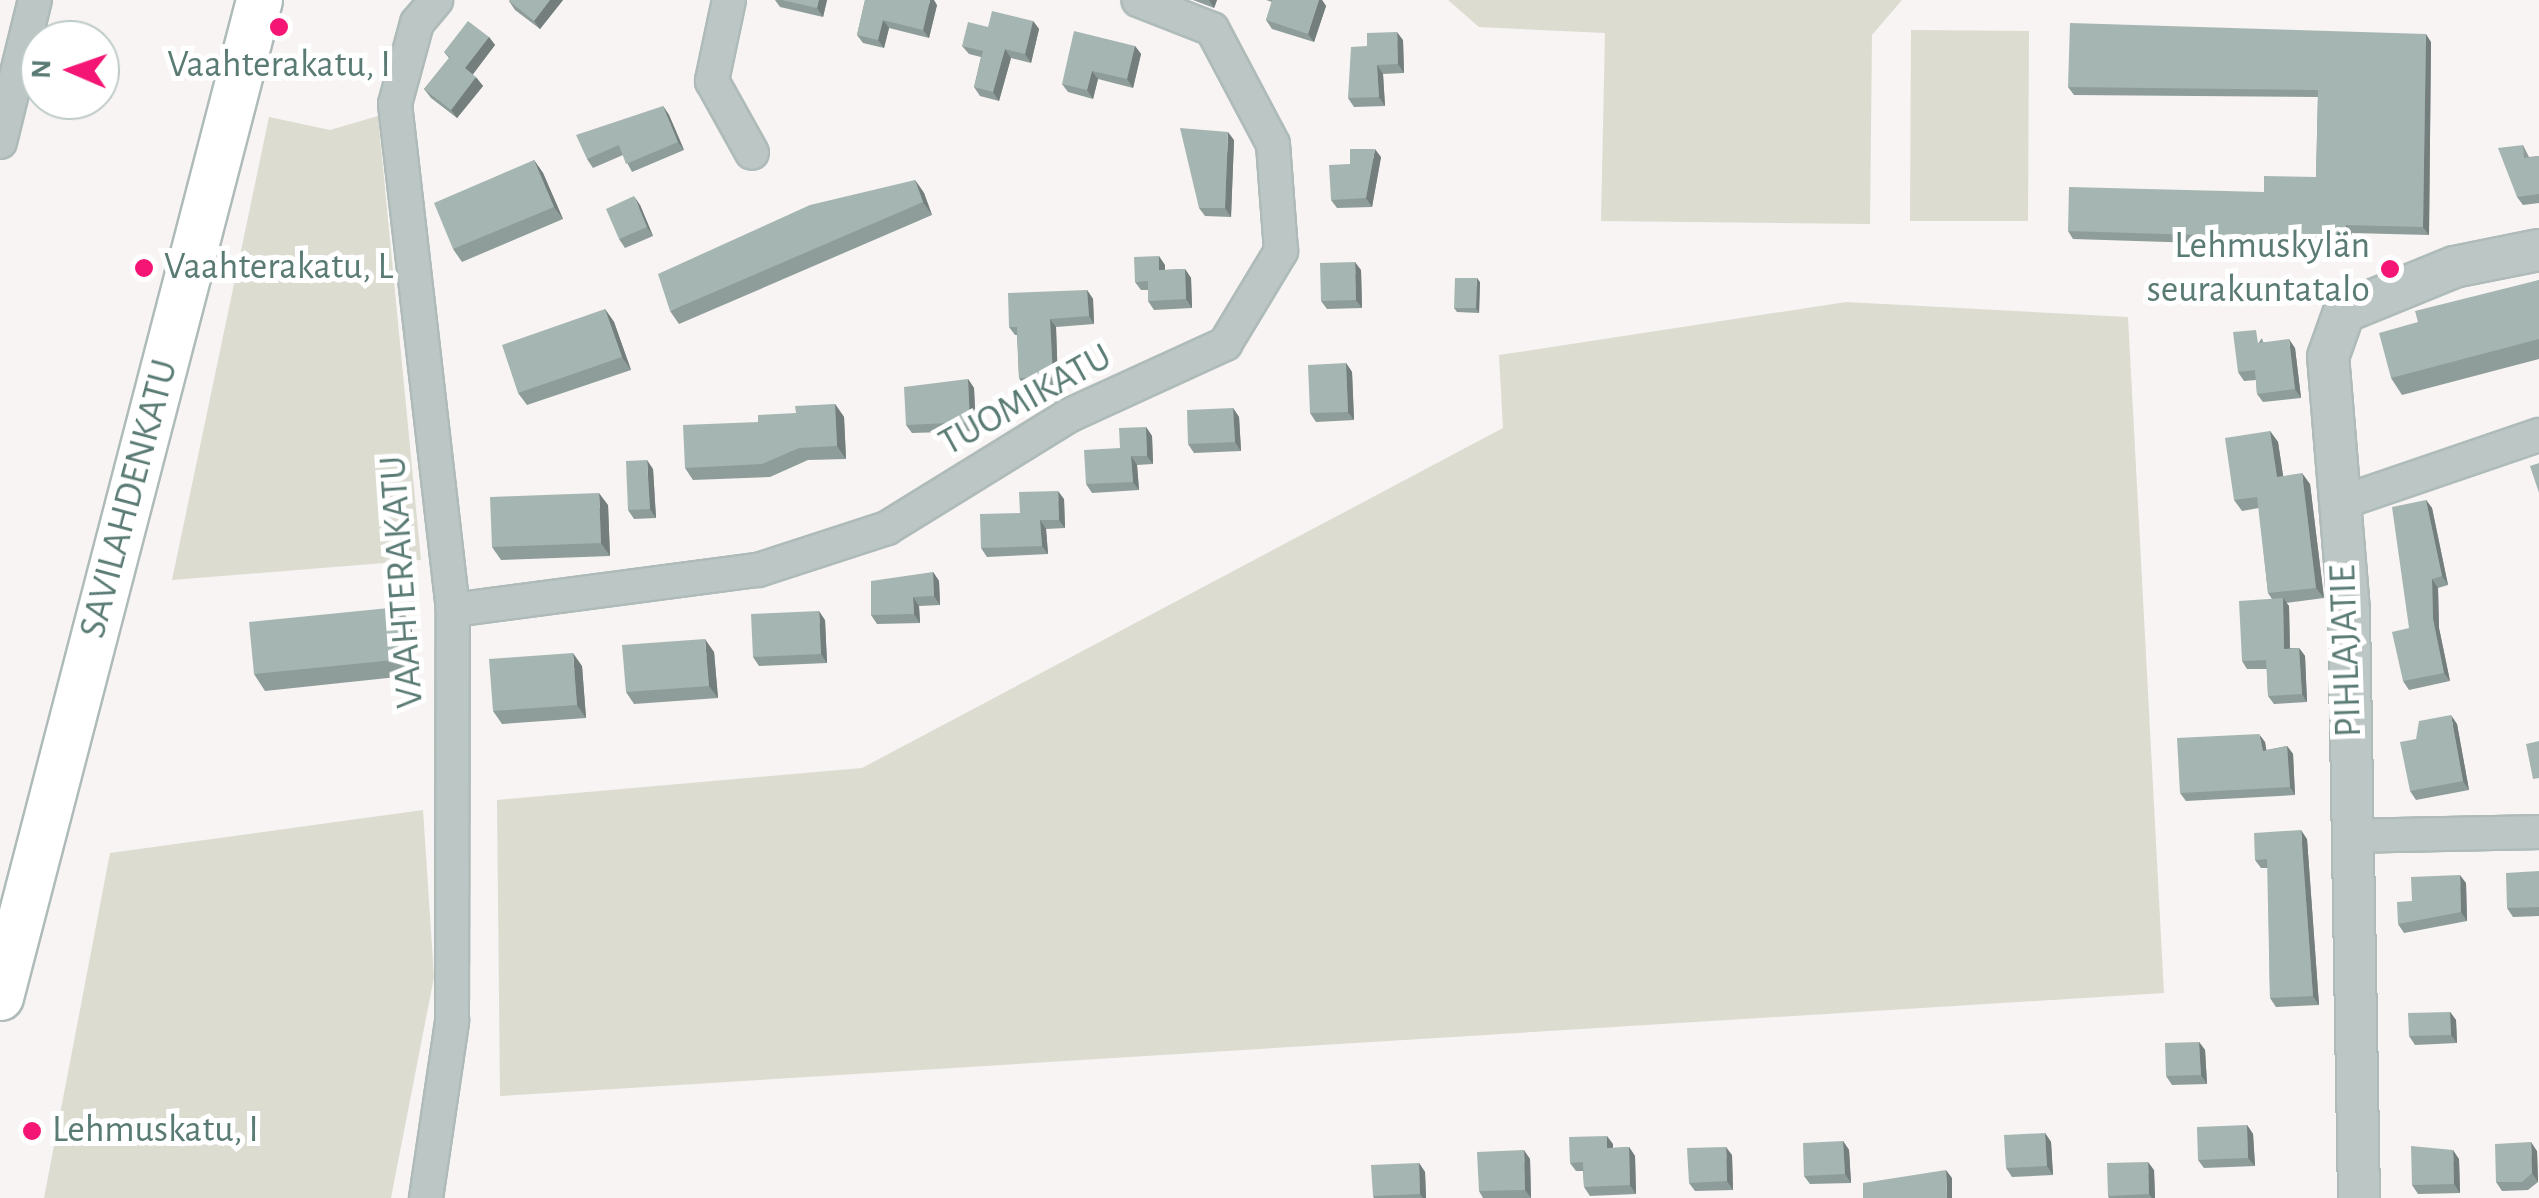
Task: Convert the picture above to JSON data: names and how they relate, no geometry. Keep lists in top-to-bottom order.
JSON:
{
  "streets": {
    "main road": ["SAVILAHDENKATU"],
    "street": ["TUOMIKATU", "VAAHTERAKATU", "PIHLAJATIE"]
  },
  "crossings": [
    ["TUOMIKATU", "VAAHTERAKATU"]
  ],
  "places": [
    "Vaahterakatu, I",
    "Vaahterakatu, L",
    "Lehmuskylän seurakuntatalo",
    "Lehmuskatu, I"
  ],
  "north": "left"
}
